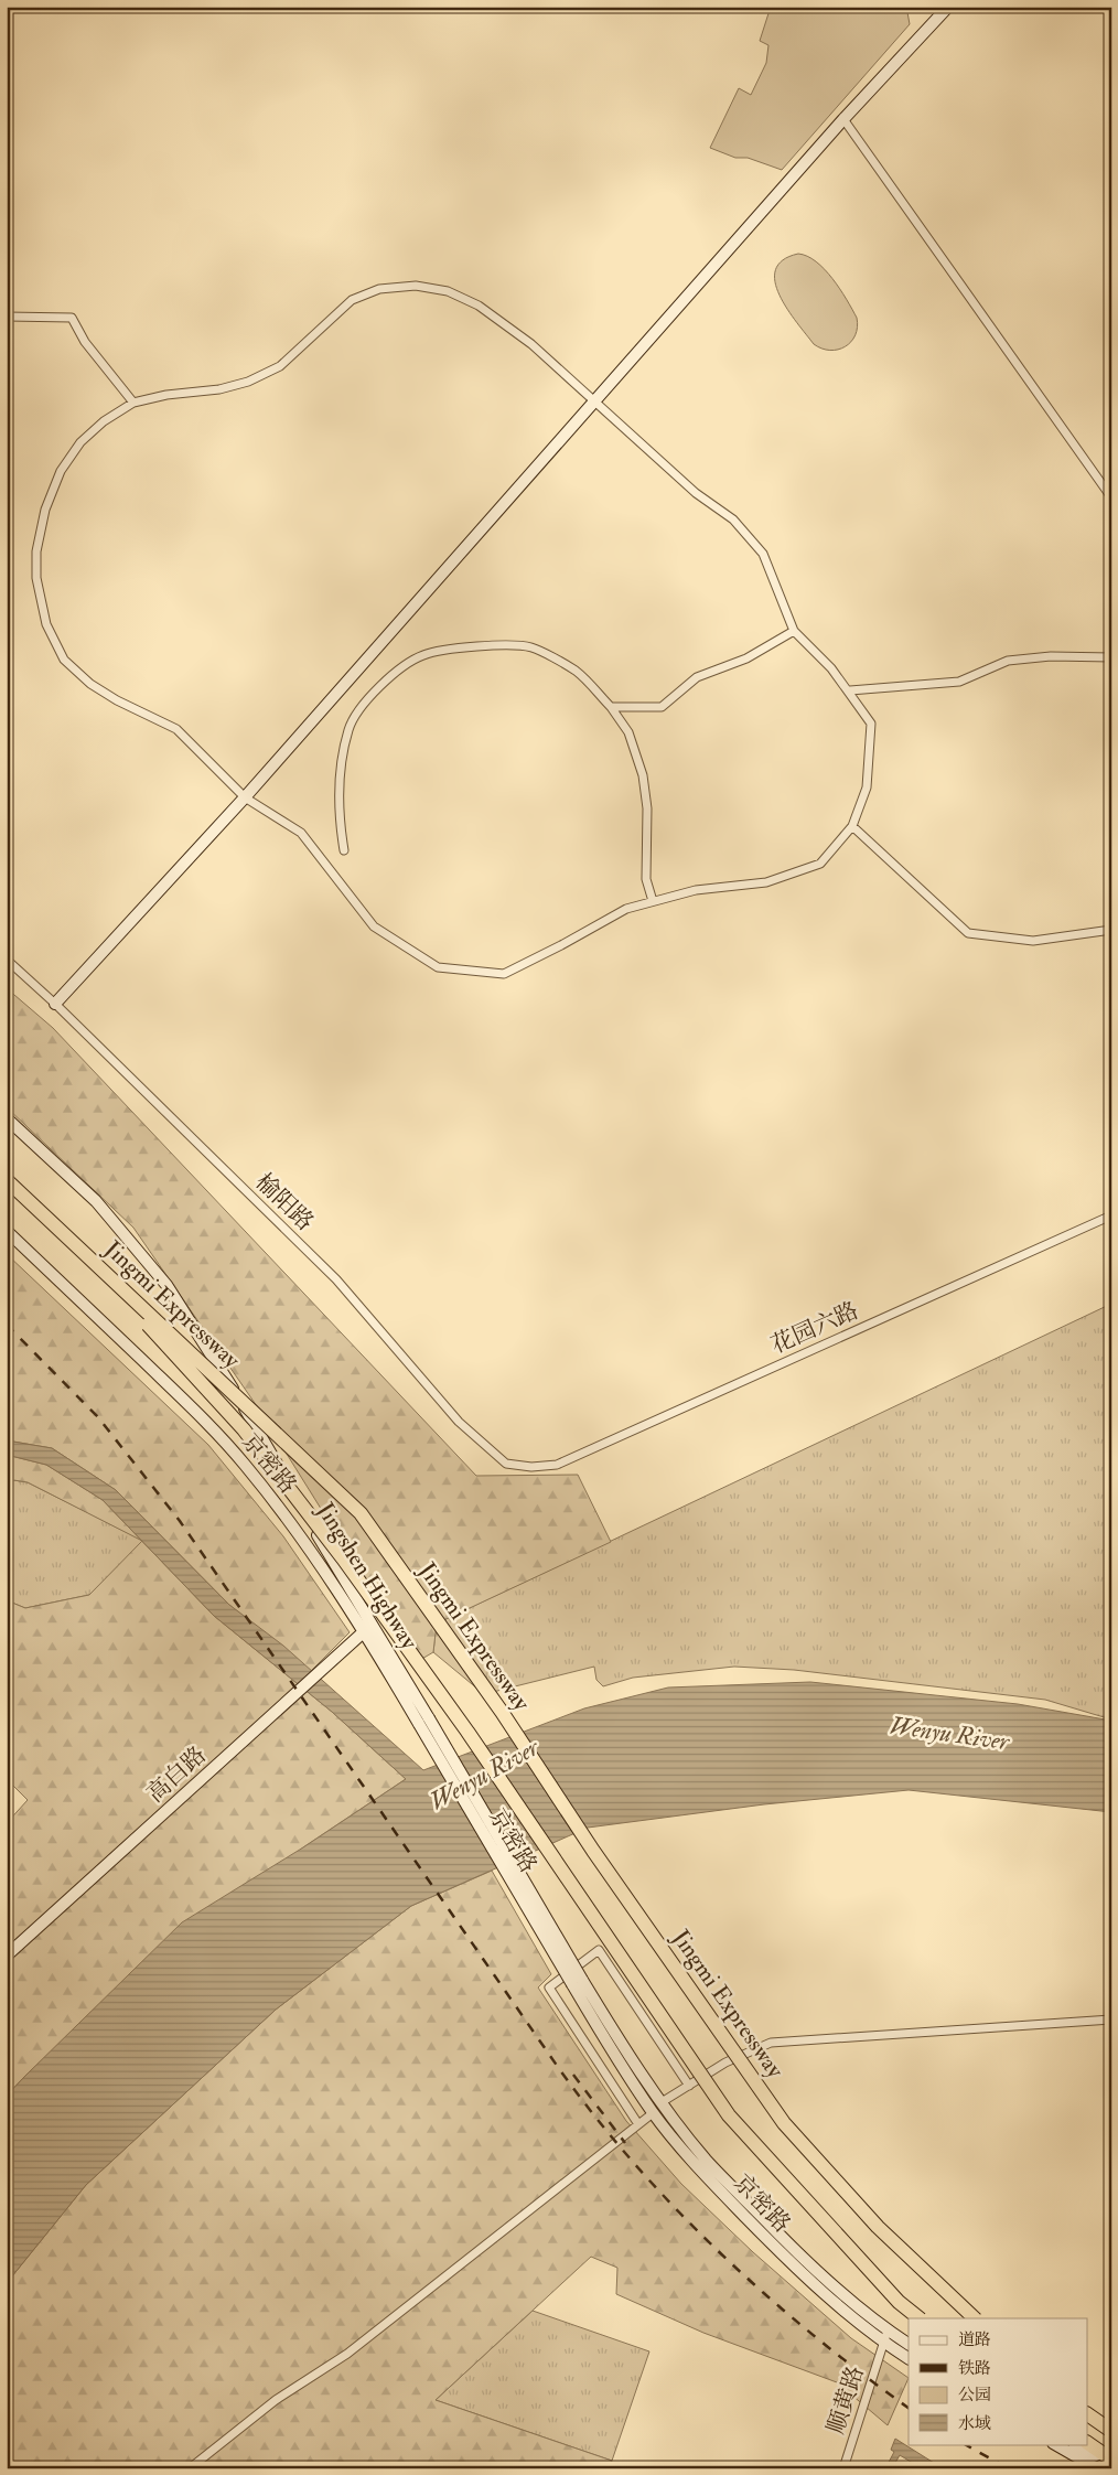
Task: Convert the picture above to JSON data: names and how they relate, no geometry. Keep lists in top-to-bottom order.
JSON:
{
  "streets": {
    "highway": ["Jingmi Expressway"],
    "main road": ["京密路", "Jingshen Highway", "高白路"],
    "street": ["榆阳路", "花园六路", "顺黄路"]
  },
  "crossings": [
    ["榆阳路", "花园六路"],
    ["京密路", "Jingshen Highway"],
    ["京密路", "高白路"],
    ["京密路", "顺黄路"],
    ["Jingshen Highway", "高白路"]
  ],
  "water": ["Wenyu River"],
  "legend": [
    "道路",
    "铁路",
    "公园",
    "水域"
  ]
}
